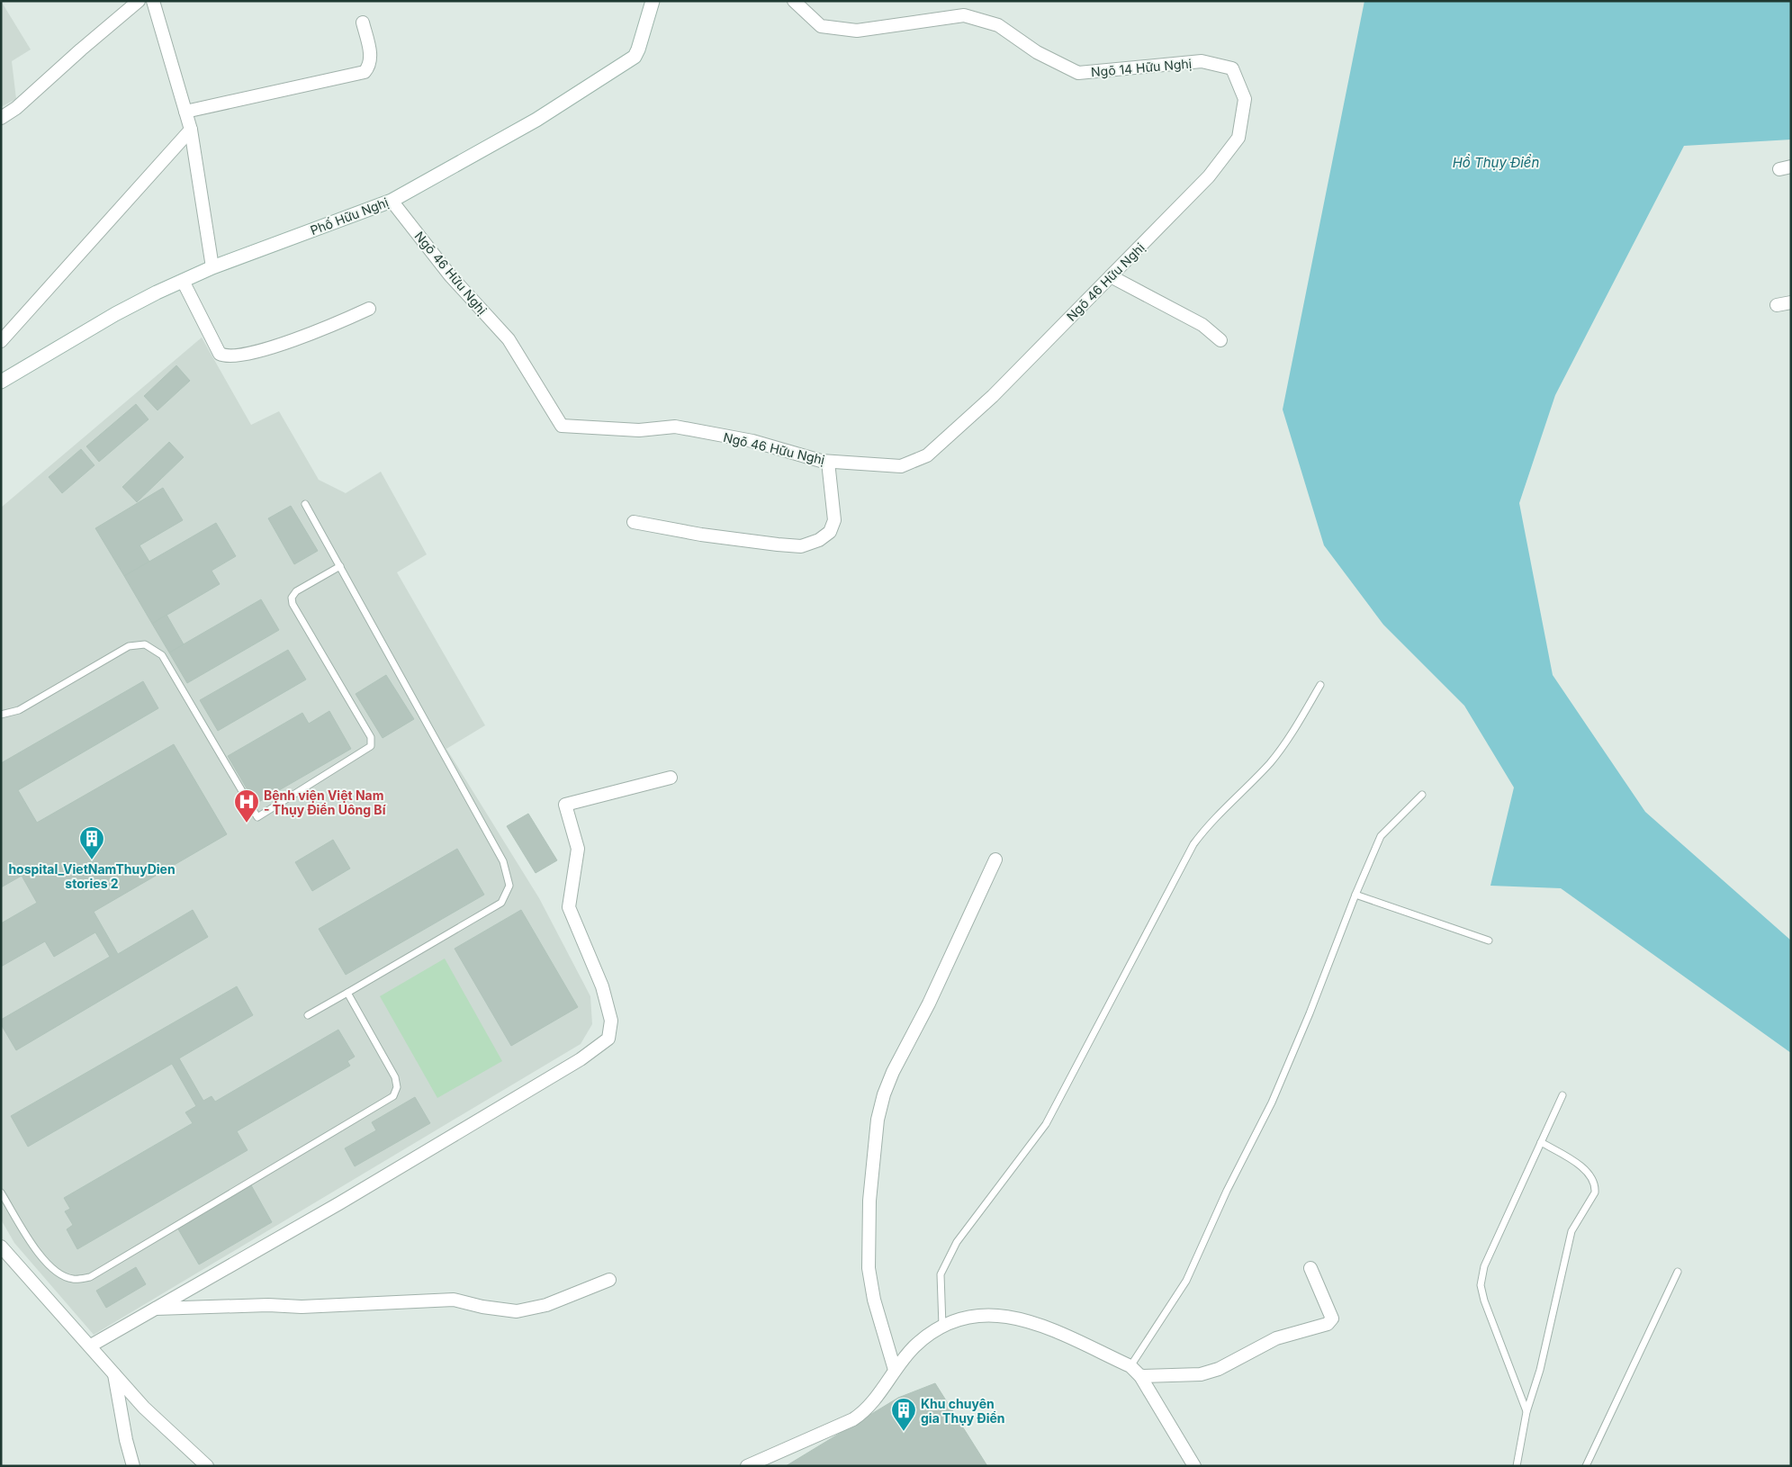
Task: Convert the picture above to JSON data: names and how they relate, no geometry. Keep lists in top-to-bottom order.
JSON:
{
  "streets": {
    "main road": ["Phố Hữu Nghị"],
    "street": ["Ngõ 14 Hữu Nghị", "Ngõ 46 Hữu Nghị"]
  },
  "crossings": [
    ["Ngõ 14 Hữu Nghị", "Ngõ 46 Hữu Nghị"],
    ["Phố Hữu Nghị", "Ngõ 46 Hữu Nghị"]
  ],
  "water": ["Hồ Thụy Điển"],
  "places": {
    "hospital": ["Bệnh viện Việt Nam - Thụy Điển Uông Bí"],
    "building": ["hospital_VietNamThuyDien stories 2", "Khu chuyên gia Thụy Điển"]
  }
}
